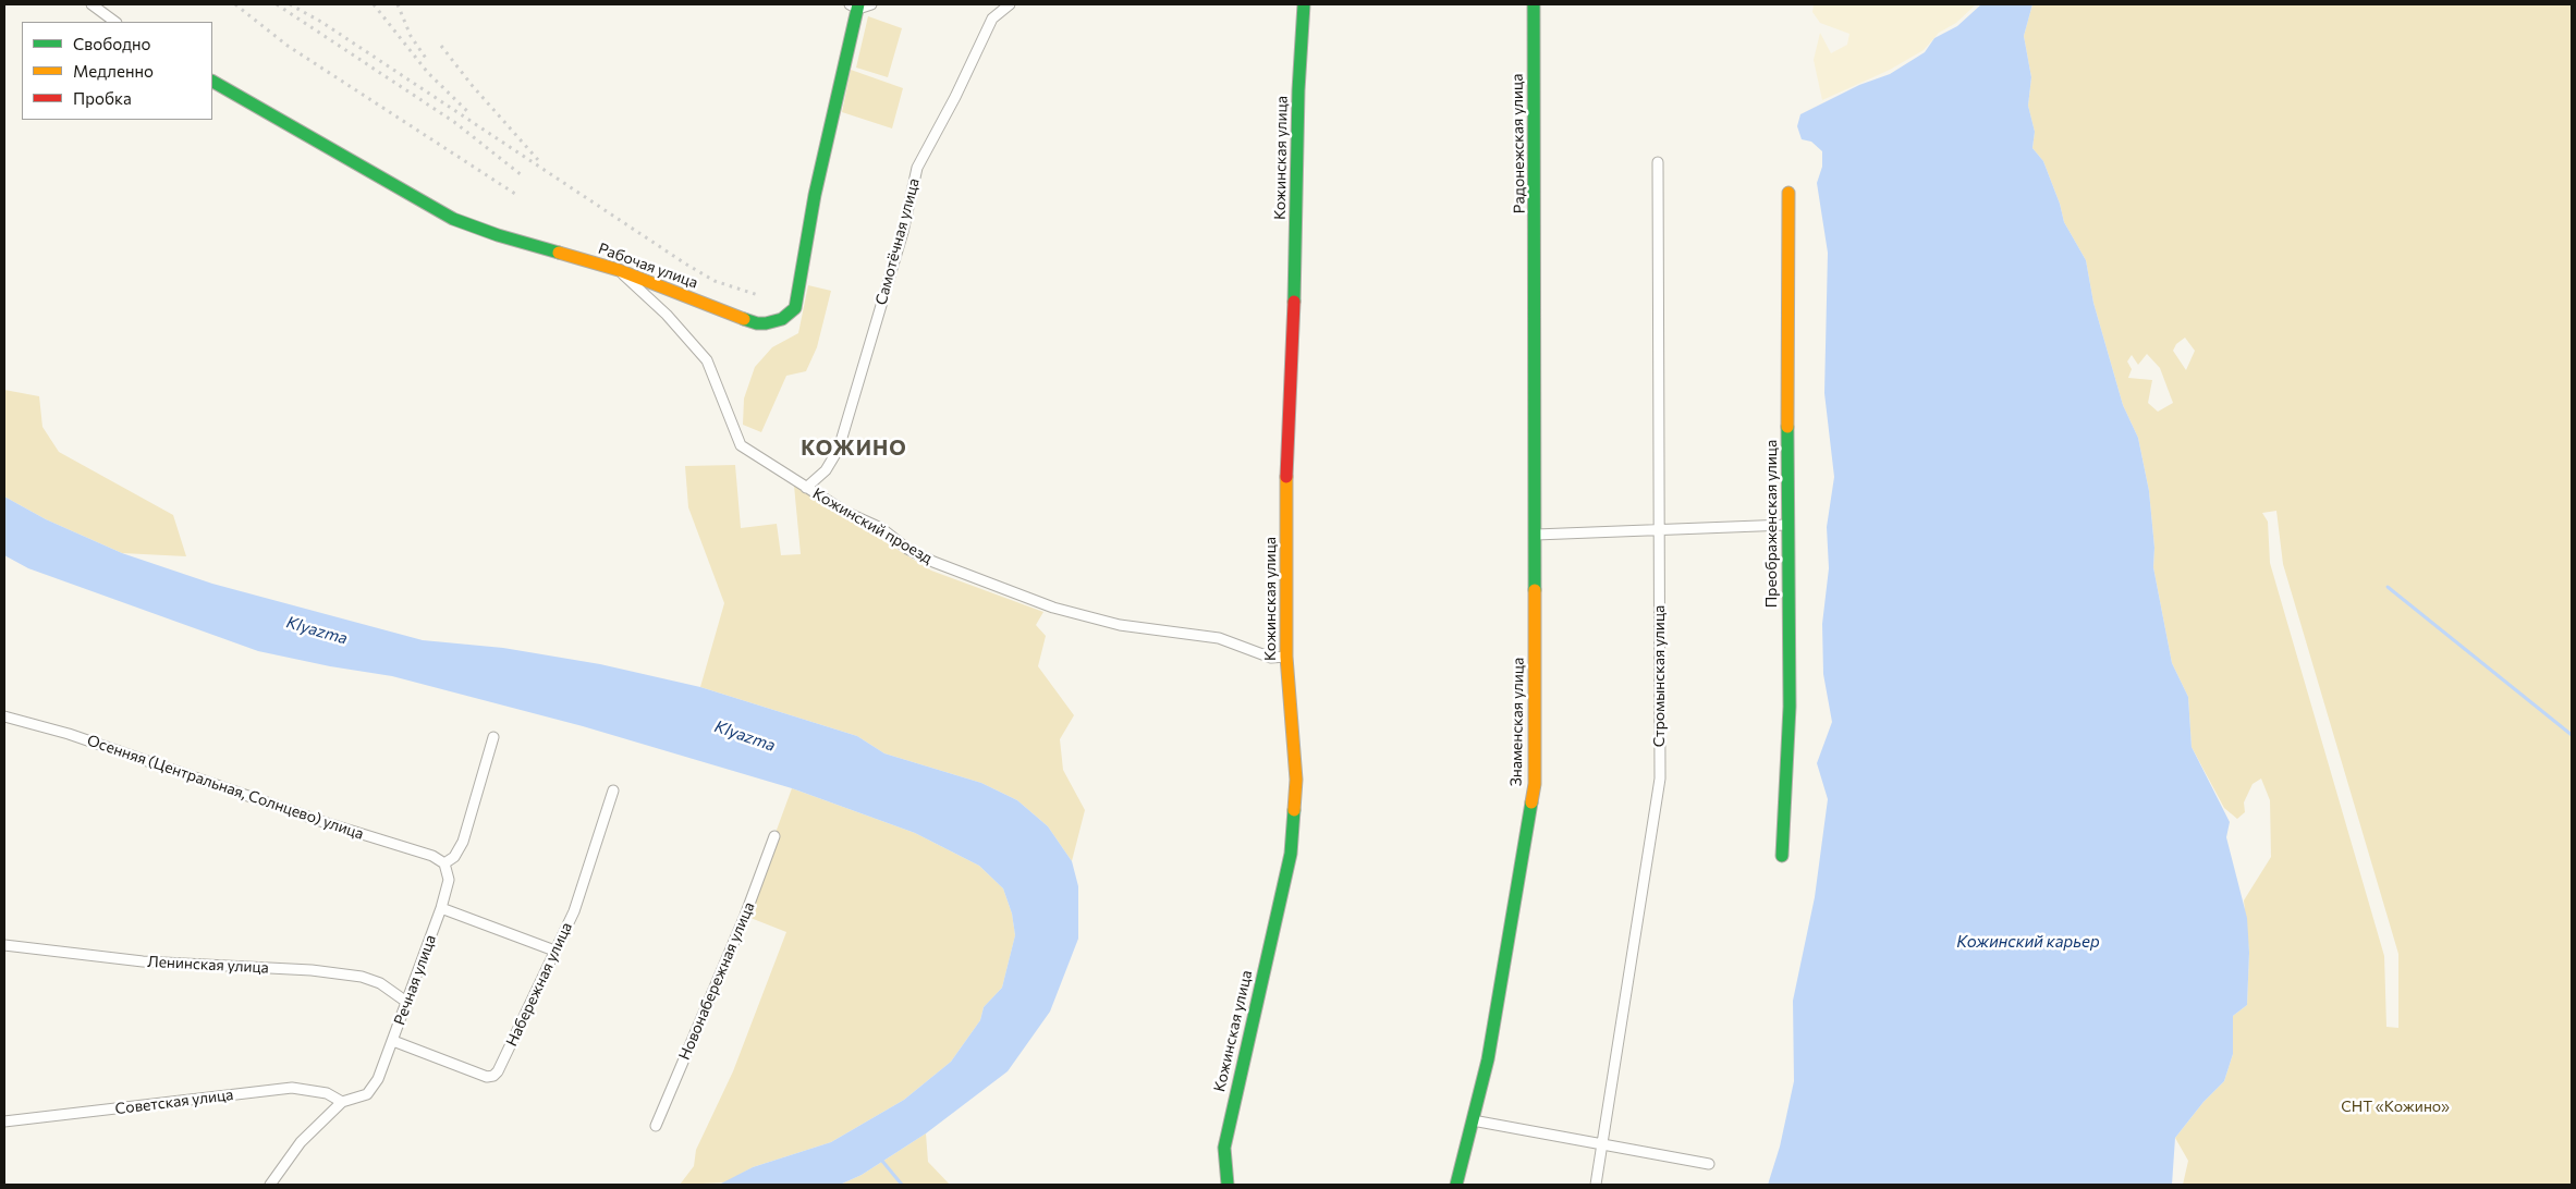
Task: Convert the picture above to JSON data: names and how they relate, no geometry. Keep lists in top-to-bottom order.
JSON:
{
  "streets": {
    "street": [
      "Радонежская улица",
      "Кожинская улица",
      "Самотёчная улица",
      "Рабочая улица",
      "Преображенская улица",
      "Кожинский проезд",
      "Стромынская улица",
      "Знаменская улица",
      "Осенняя (Центральная, Солнцево) улица",
      "Ленинская улица",
      "Речная улица",
      "Новонабережная улица",
      "Набережная улица",
      "Советская улица"
    ]
  },
  "crossings": [
    ["Радонежская улица", "Знаменская улица"],
    ["Кожинская улица", "Кожинский проезд"],
    ["Самотёчная улица", "Кожинский проезд"],
    ["Рабочая улица", "Кожинский проезд"],
    ["Осенняя (Центральная, Солнцево) улица", "Речная улица"],
    ["Ленинская улица", "Речная улица"],
    ["Речная улица", "Набережная улица"],
    ["Речная улица", "Советская улица"]
  ],
  "districts": ["КОЖИНО"],
  "water": ["Klyazma", "Кожинский карьер"],
  "parks": ["СНТ «Кожино»"],
  "legend": ["Свободно", "Медленно", "Пробка"]
}
